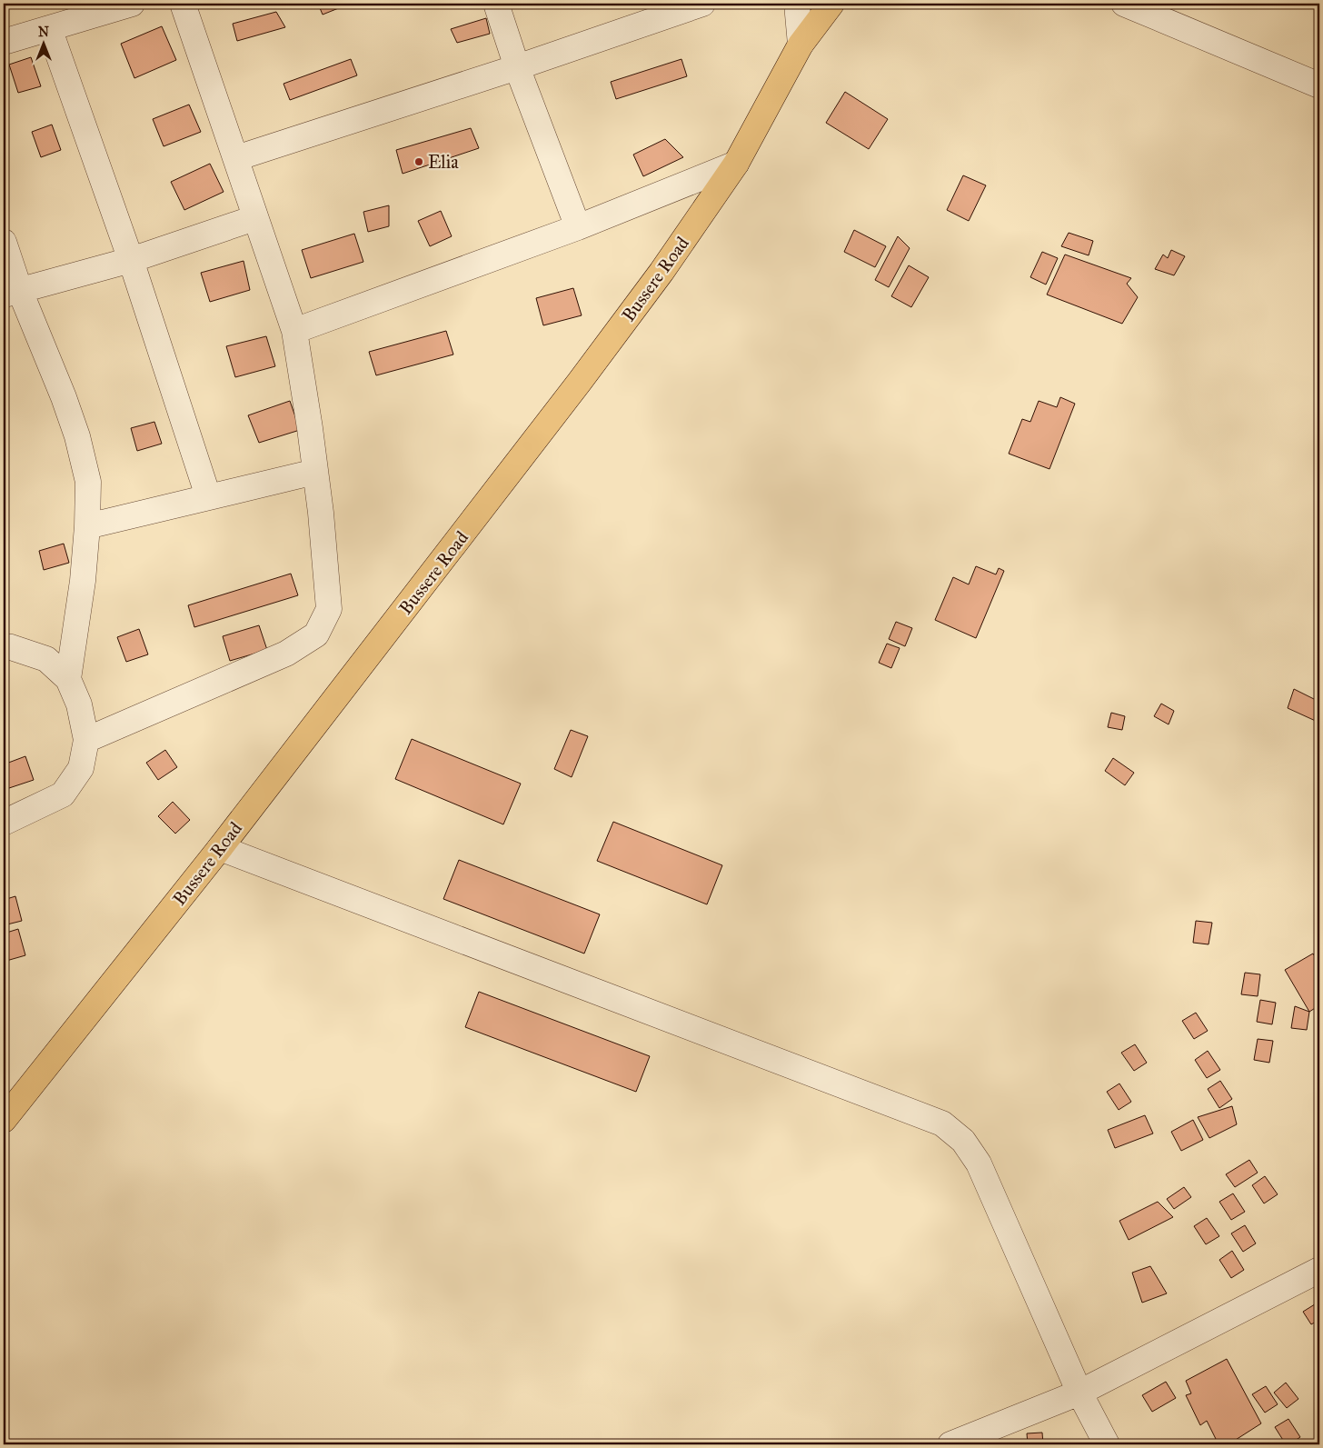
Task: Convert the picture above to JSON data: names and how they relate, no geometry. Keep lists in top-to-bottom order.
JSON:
{
  "streets": {
    "main road": ["Bussere Road"]
  },
  "places": ["Elia"],
  "north": "top"
}
